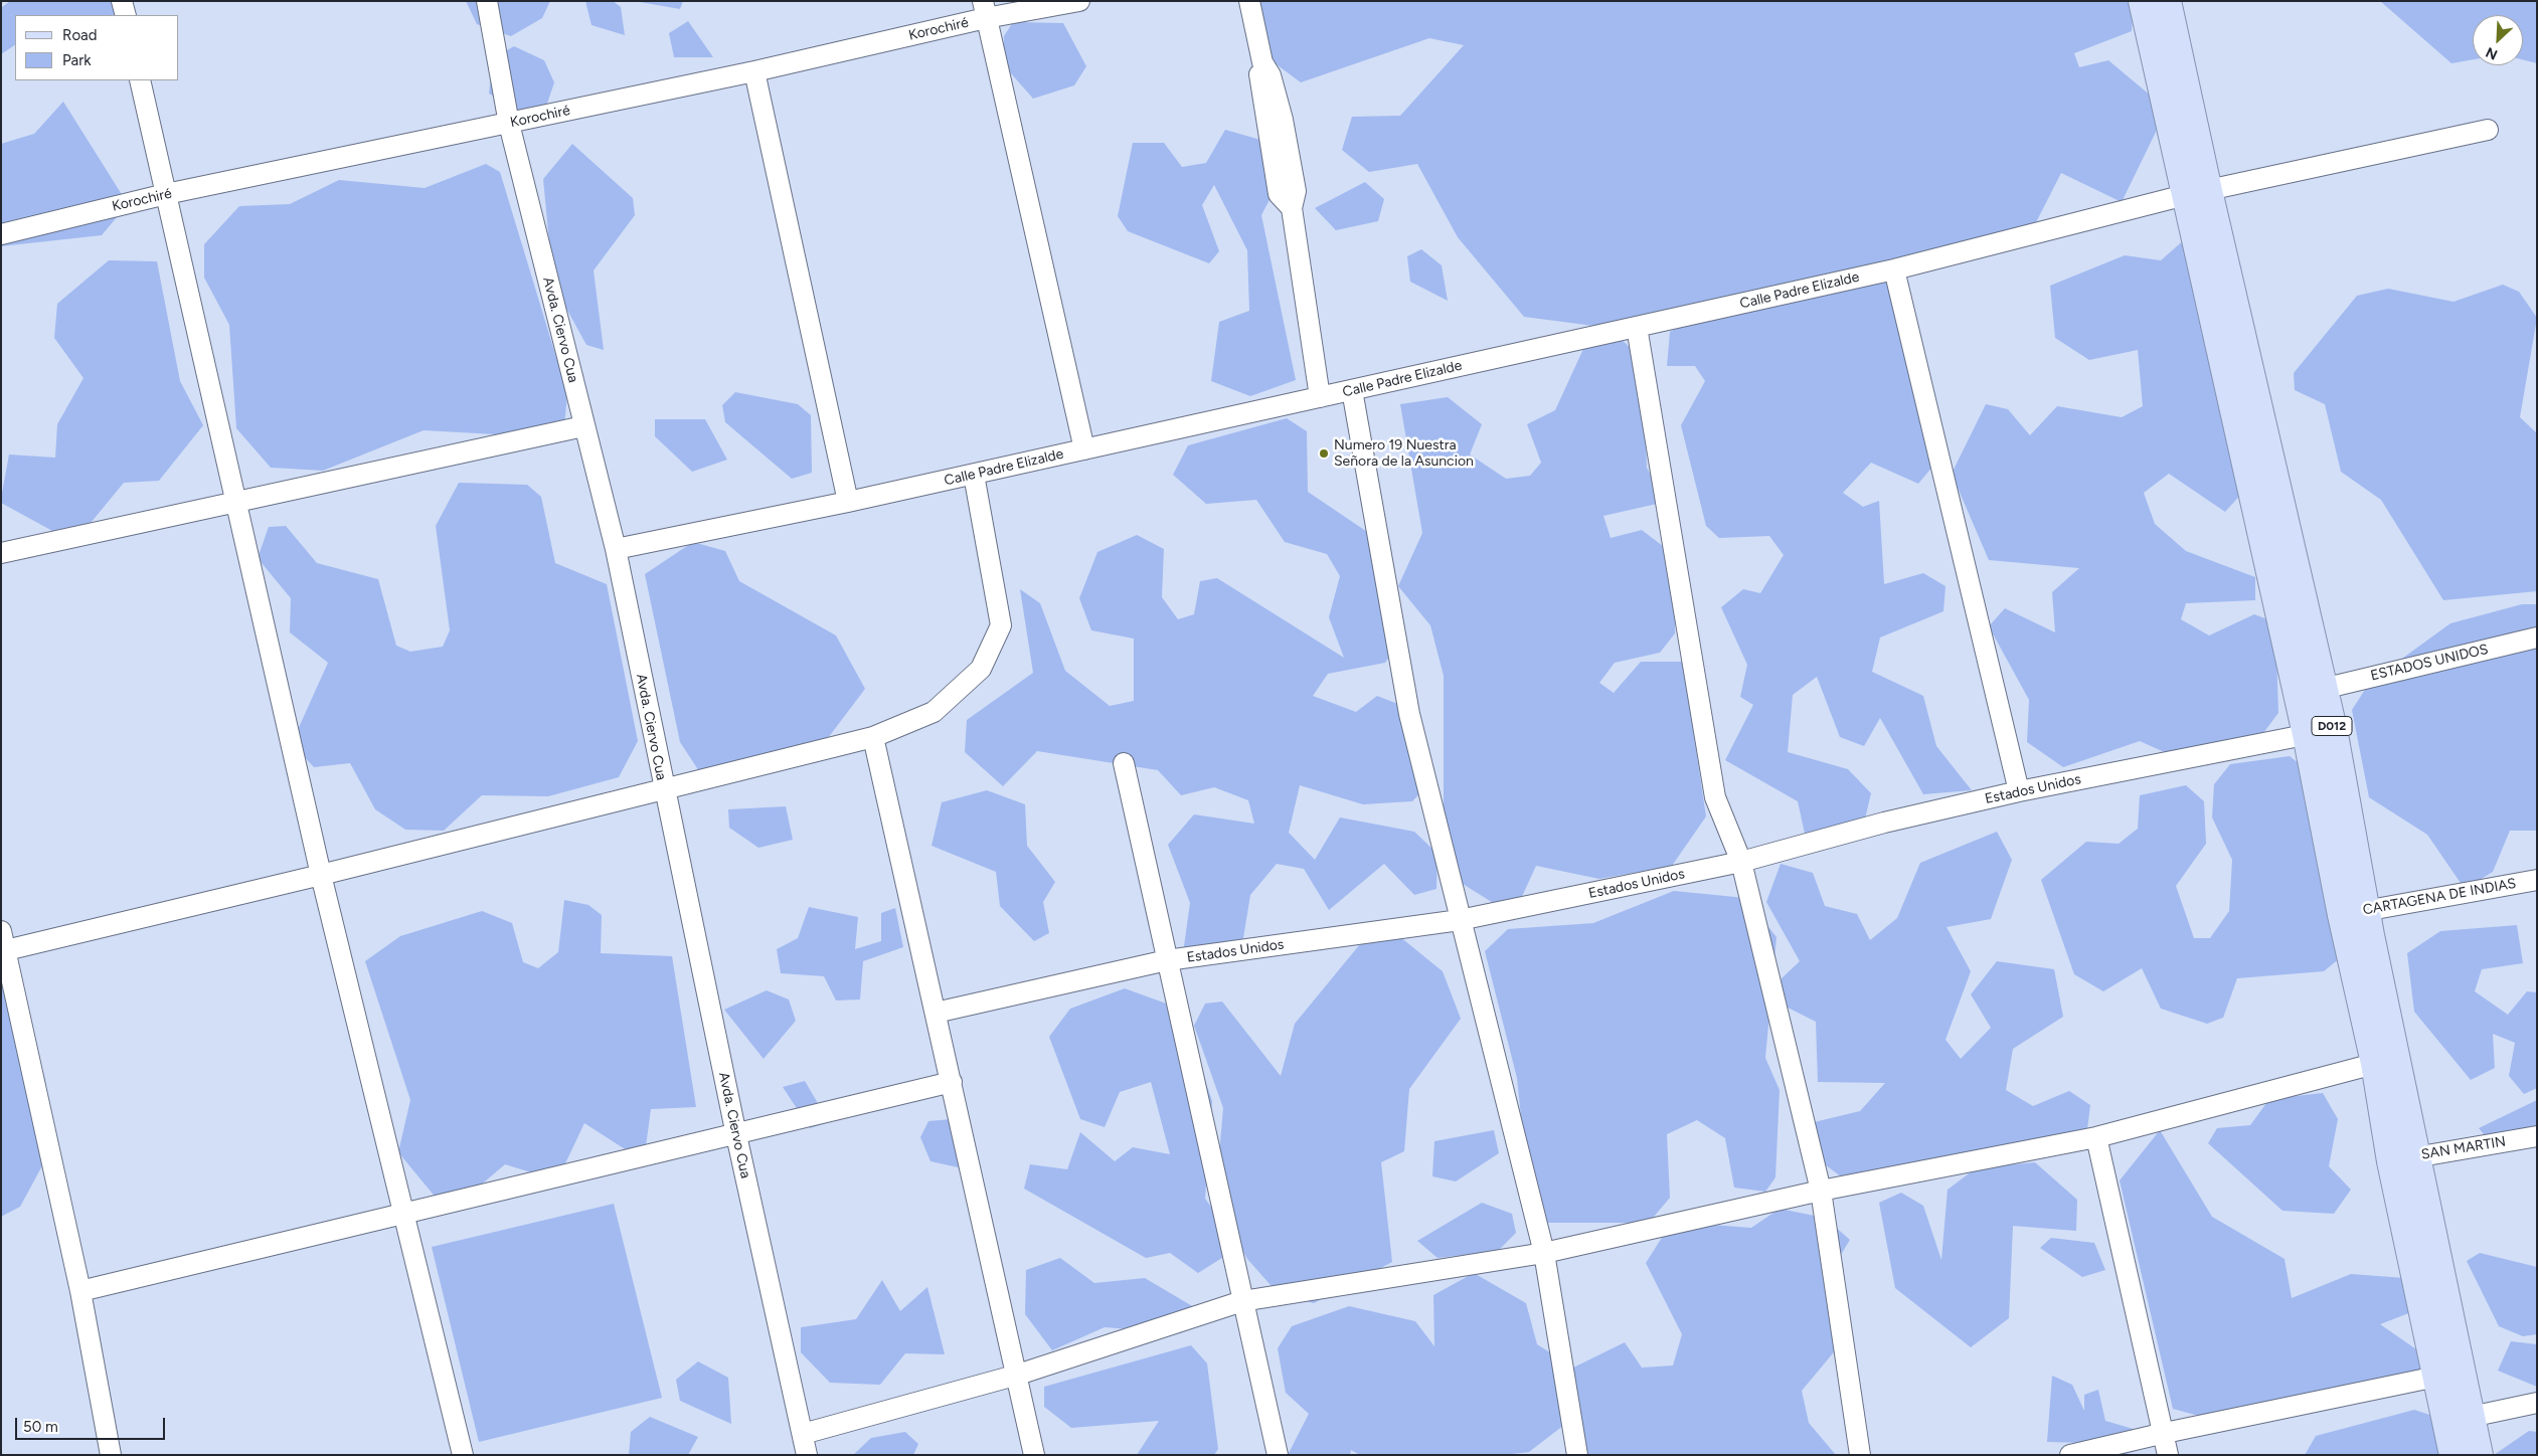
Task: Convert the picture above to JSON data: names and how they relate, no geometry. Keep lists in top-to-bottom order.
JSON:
{
  "streets": {
    "main road": ["D012"],
    "street": [
      "Korochiré",
      "Calle Padre Elizalde",
      "Avda. Ciervo Cua",
      "ESTADOS UNIDOS",
      "Estados Unidos",
      "CARTAGENA DE INDIAS",
      "SAN MARTIN"
    ]
  },
  "crossings": [
    ["Korochiré", "Avda. Ciervo Cua"],
    ["Calle Padre Elizalde", "Avda. Ciervo Cua"],
    ["Calle Padre Elizalde", "D012"],
    ["ESTADOS UNIDOS", "D012"],
    ["D012", "Estados Unidos"],
    ["D012", "CARTAGENA DE INDIAS"],
    ["D012", "SAN MARTIN"]
  ],
  "places": ["Numero 19 Nuestra Señora de la Asuncion"],
  "legend": ["Road", "Park"],
  "scale_bar": "50 m",
  "north": "bottom left"
}
